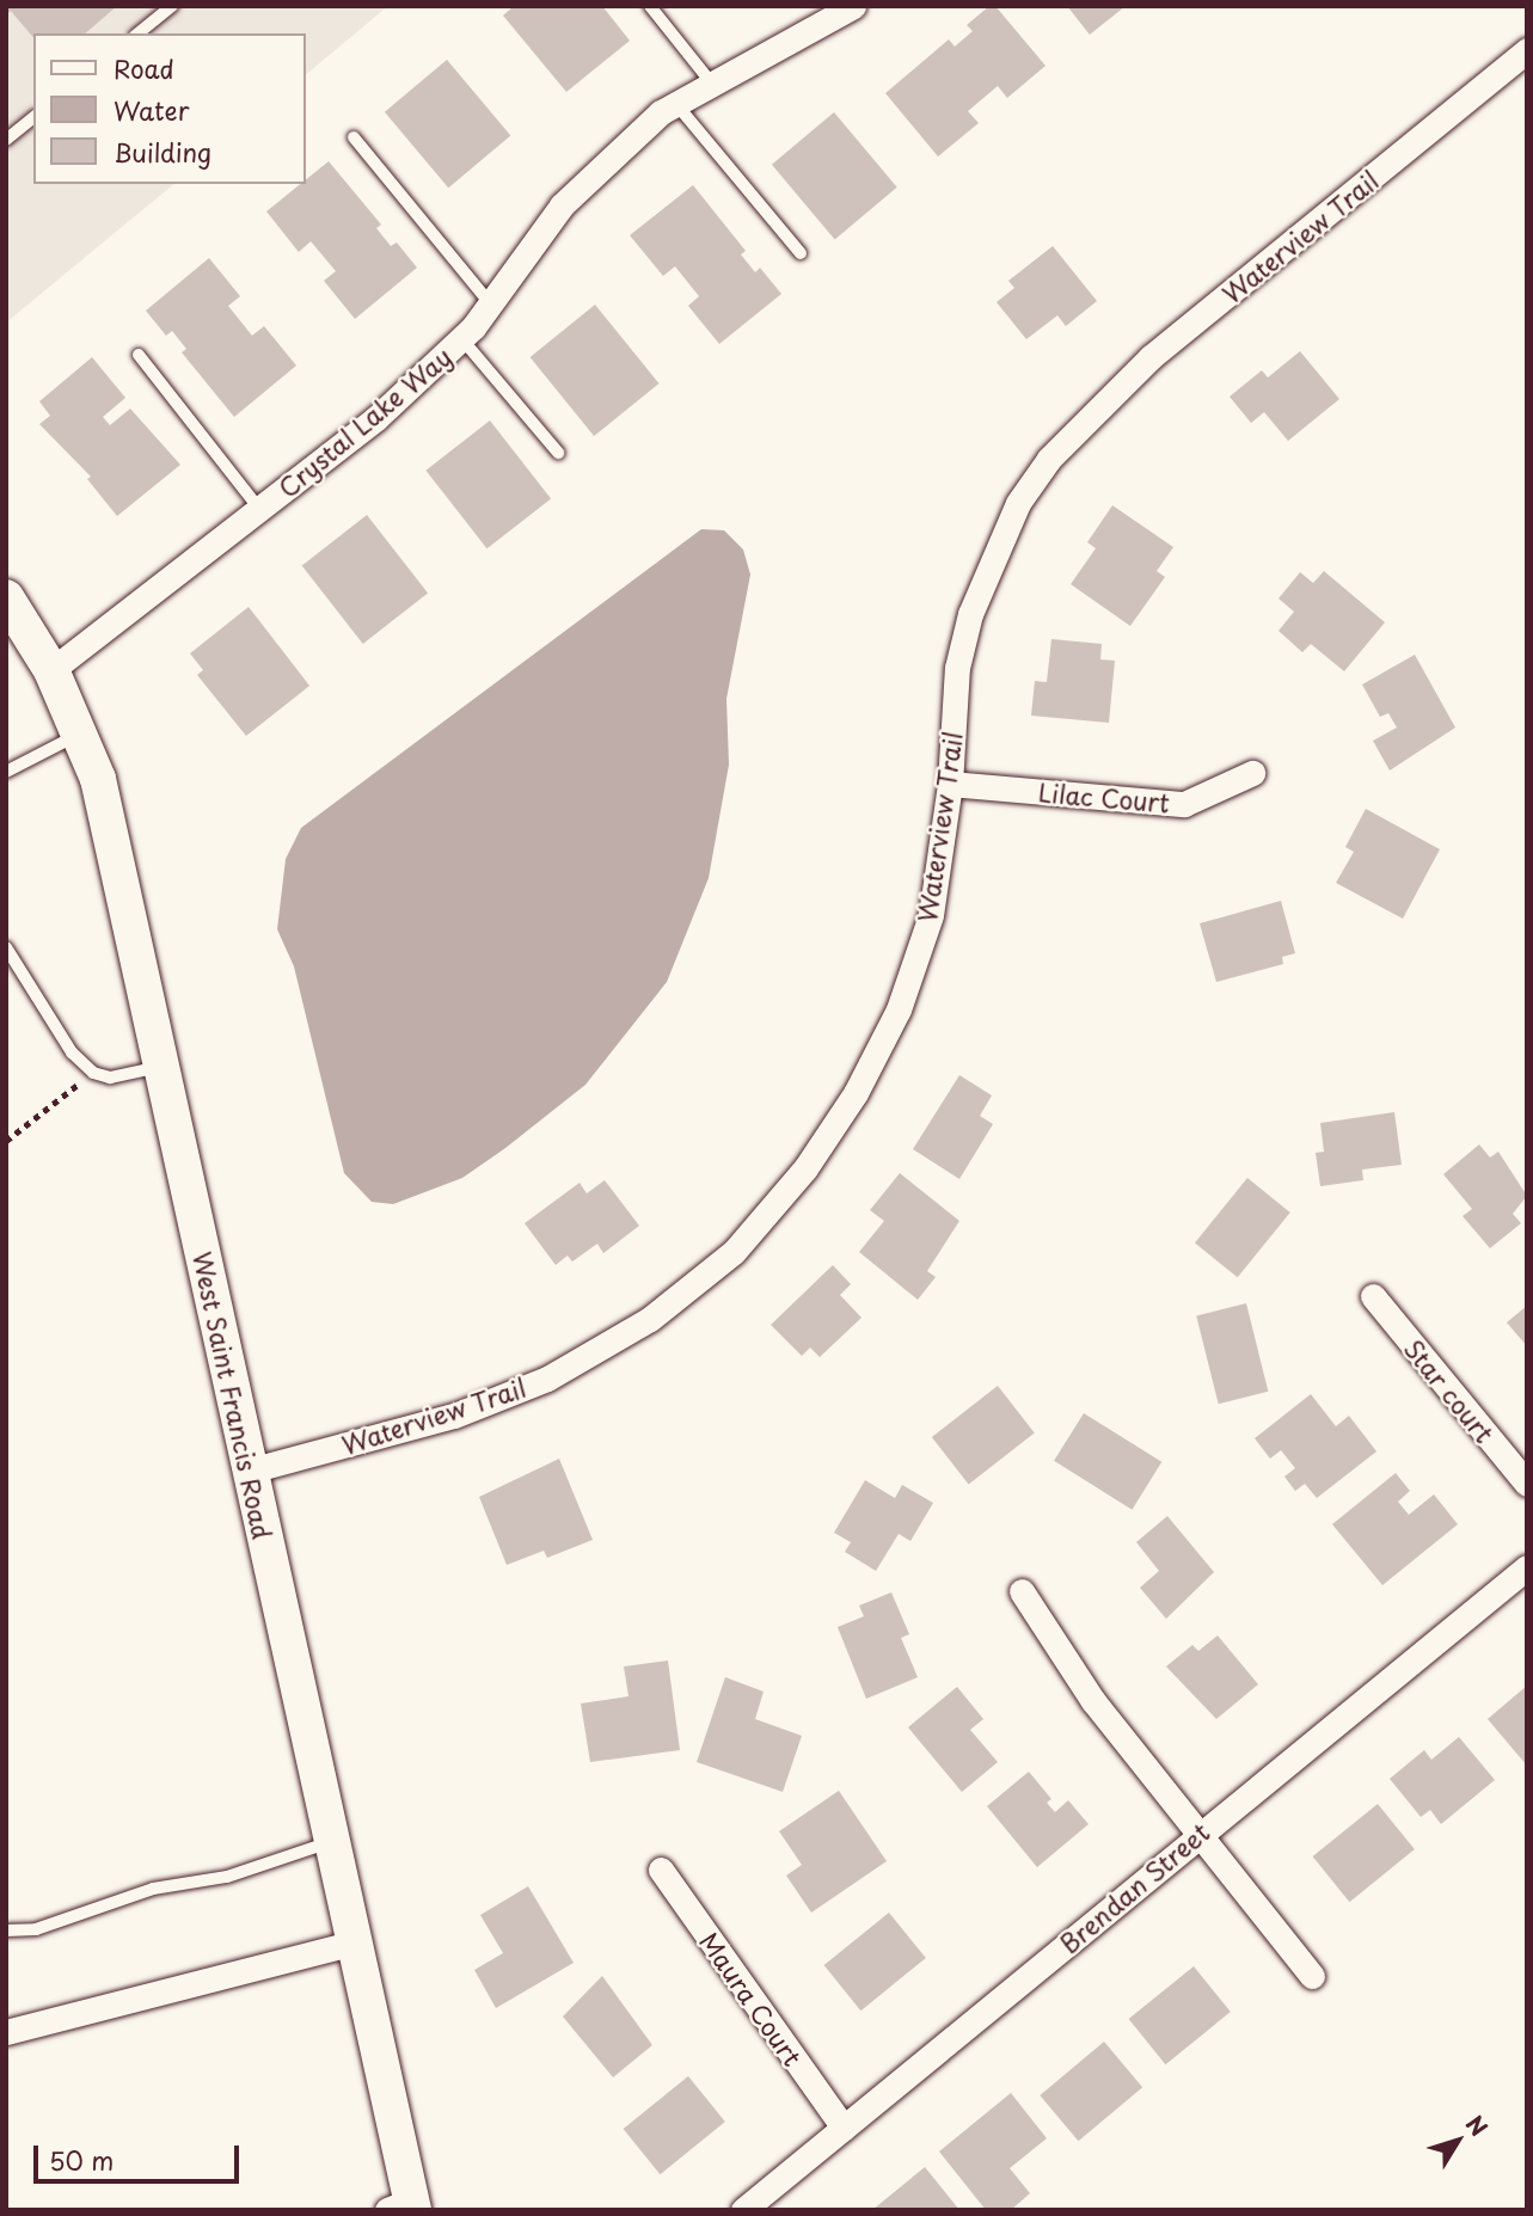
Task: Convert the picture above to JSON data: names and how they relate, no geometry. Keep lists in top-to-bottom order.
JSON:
{
  "streets": {
    "street": [
      "Waterview Trail",
      "Crystal Lake Way",
      "Lilac Court",
      "Star court",
      "West Saint Francis Road",
      "Brendan Street",
      "Maura Court"
    ]
  },
  "crossings": [
    ["Waterview Trail", "Lilac Court"],
    ["Waterview Trail", "West Saint Francis Road"],
    ["Crystal Lake Way", "West Saint Francis Road"],
    ["Brendan Street", "Maura Court"]
  ],
  "legend": ["Road", "Water", "Building"],
  "scale_bar": "50 m",
  "north": "top right"
}
